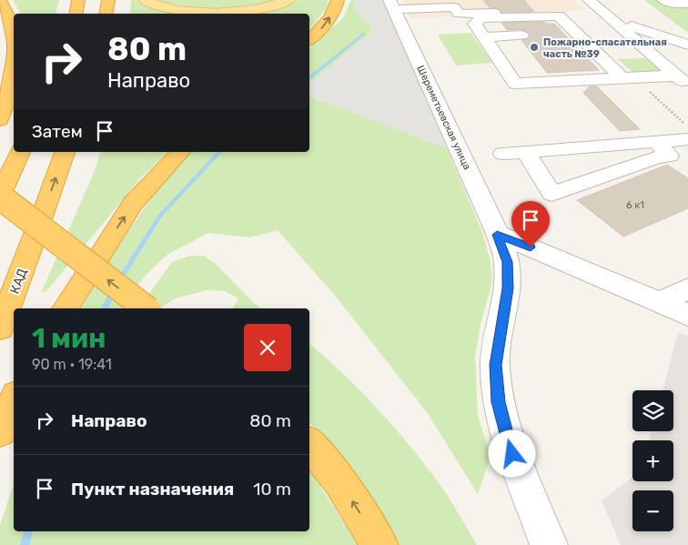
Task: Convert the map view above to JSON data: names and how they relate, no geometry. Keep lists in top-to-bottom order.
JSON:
{
  "streets": {
    "highway": ["КАД"],
    "street": ["Шереметьевская улица"]
  },
  "places": ["Пожарно-спасательная часть №39"],
  "house_numbers": ["6 к1"],
  "page": {
    "turn": ["80 m", "Направо"],
    "then": "Затем",
    "heading": ["1 мин", "90 m · 19:41"],
    "list": [
      {
        "name": "Направо",
        "value": "80 m"
      },
      {
        "name": "Пункт назначения",
        "value": "10 m"
      }
    ],
    "map_buttons": ["+", "−"]
  }
}
